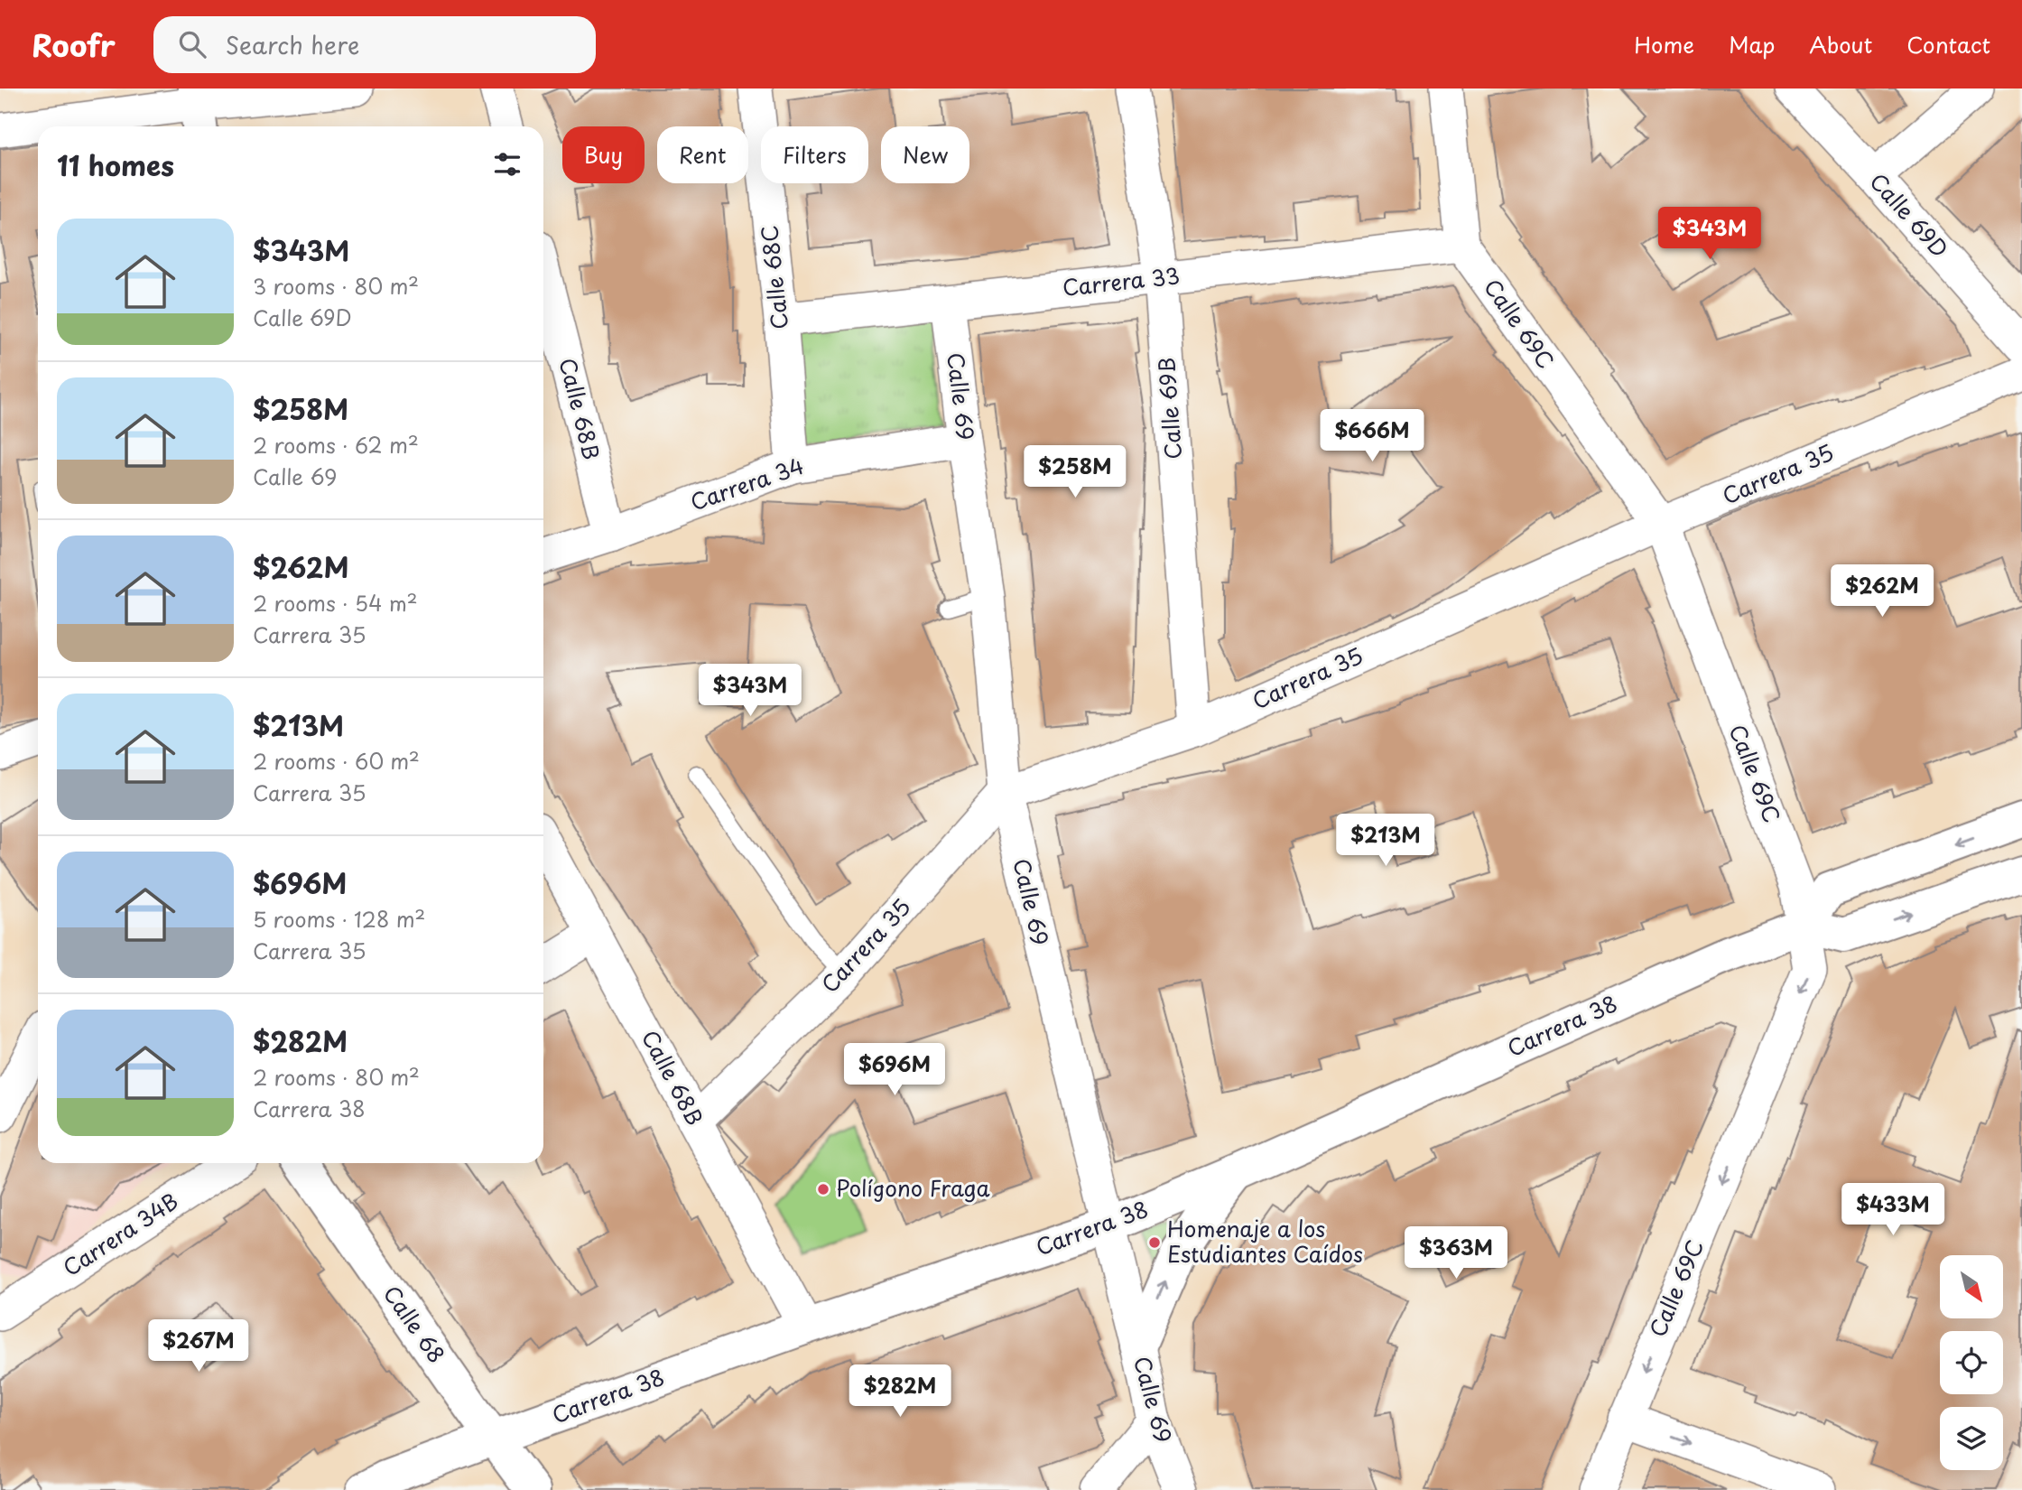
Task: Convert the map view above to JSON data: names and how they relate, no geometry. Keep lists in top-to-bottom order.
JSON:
{
  "streets": {
    "main road": ["Carrera 38", "Calle 68"],
    "street": [
      "Calle 69D",
      "Calle 68C",
      "Carrera 33",
      "Calle 69C",
      "Calle 69",
      "Calle 69B",
      "Calle 68B",
      "Carrera 35",
      "Carrera 34",
      "Carrera 34B"
    ]
  },
  "crossings": [
    ["Calle 68C", "Carrera 33"],
    ["Calle 68C", "Carrera 34"],
    ["Carrera 33", "Calle 69C"],
    ["Carrera 33", "Calle 69"],
    ["Carrera 33", "Calle 69B"],
    ["Calle 69C", "Carrera 35"],
    ["Calle 69C", "Carrera 38"],
    ["Calle 69", "Carrera 35"],
    ["Calle 69", "Carrera 34"],
    ["Calle 69", "Carrera 38"],
    ["Calle 69B", "Carrera 35"],
    ["Calle 68B", "Carrera 35"],
    ["Calle 68B", "Carrera 34"],
    ["Calle 68B", "Carrera 38"],
    ["Carrera 38", "Calle 68"]
  ],
  "places": ["Polígono Fraga", "Homenaje a los Estudiantes Caídos"],
  "north": "bottom right",
  "page": {
    "header": "Roofr",
    "search": "Search here",
    "nav": [
      "Home",
      "Map",
      "About",
      "Contact"
    ],
    "chip": [
      "Buy",
      "Rent",
      "Filters",
      "New"
    ],
    "heading": "11 homes",
    "list": [
      {
        "name": "$343M",
        "note": "3 rooms · 80 m² · Calle 69D"
      },
      {
        "name": "$258M",
        "note": "2 rooms · 62 m² · Calle 69"
      },
      {
        "name": "$262M",
        "note": "2 rooms · 54 m² · Carrera 35"
      },
      {
        "name": "$213M",
        "note": "2 rooms · 60 m² · Carrera 35"
      },
      {
        "name": "$696M",
        "note": "5 rooms · 128 m² · Carrera 35"
      },
      {
        "name": "$282M",
        "note": "2 rooms · 80 m² · Carrera 38"
      }
    ],
    "price": [
      "$343M",
      "$666M",
      "$258M",
      "$262M",
      "$343M",
      "$213M",
      "$696M",
      "$433M",
      "$363M",
      "$267M",
      "$282M"
    ]
  }
}
